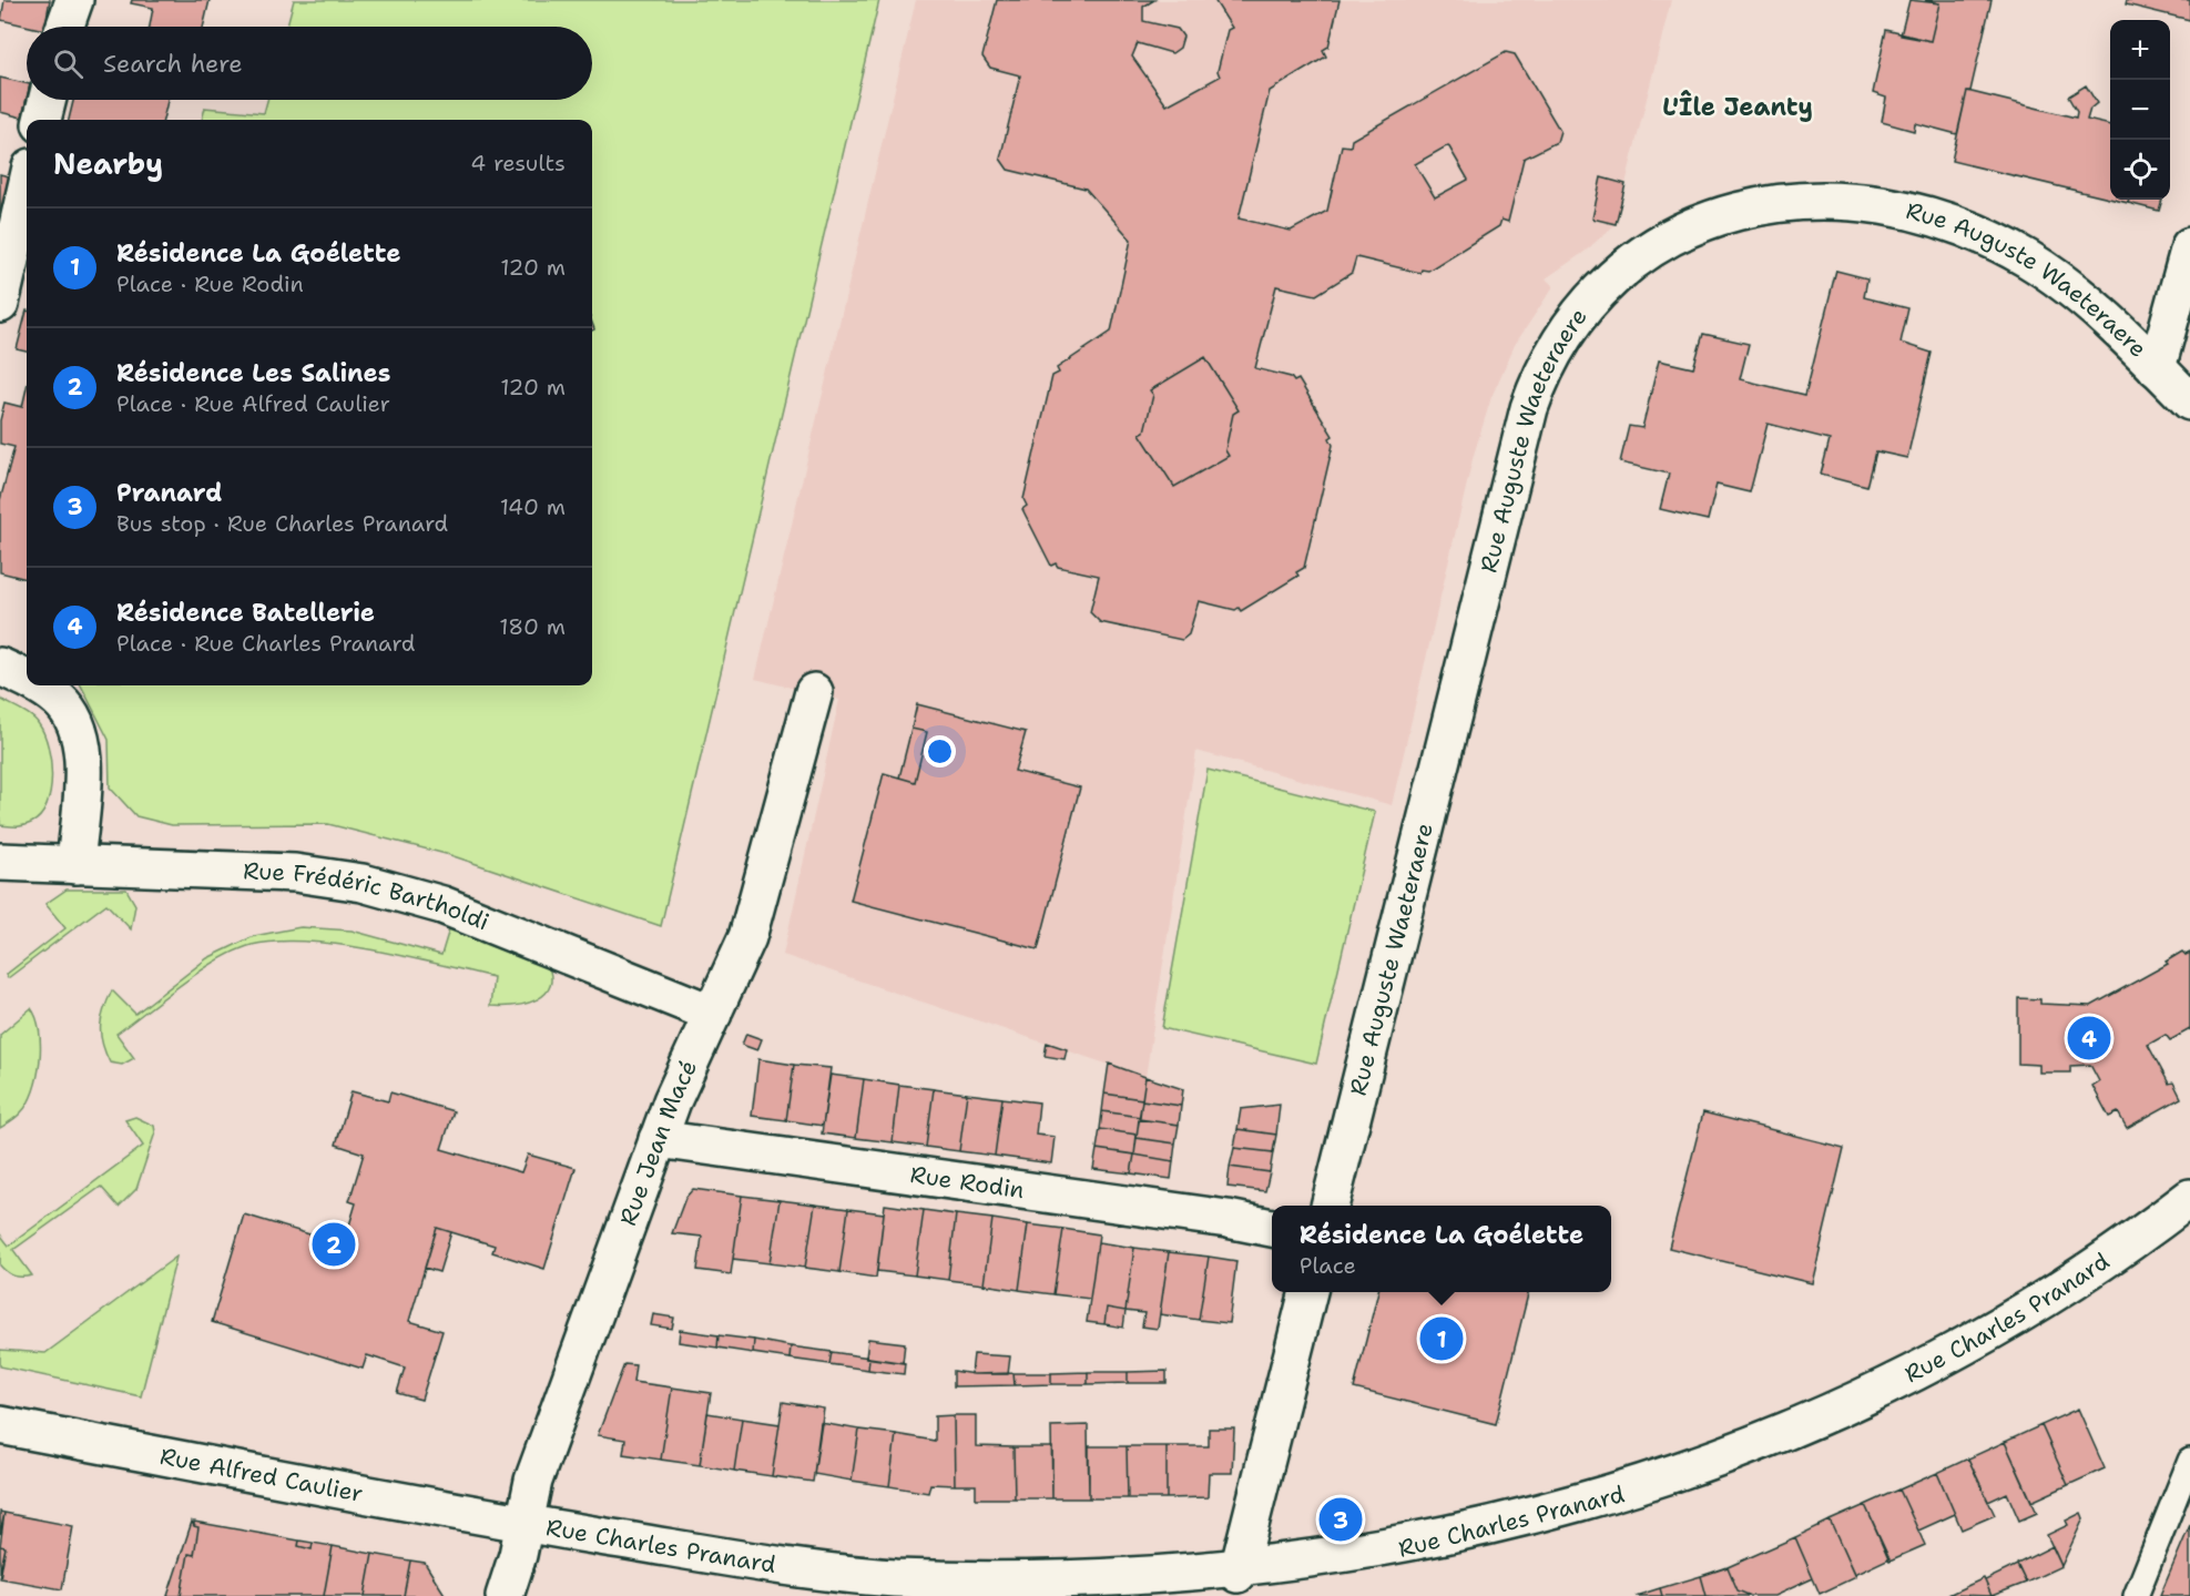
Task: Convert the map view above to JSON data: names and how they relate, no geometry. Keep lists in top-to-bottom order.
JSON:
{
  "streets": {
    "street": [
      "Rue Auguste Waeteraere",
      "Rue Frédéric Bartholdi",
      "Rue Jean Macé",
      "Rue Rodin",
      "Rue Charles Pranard",
      "Rue Alfred Caulier"
    ]
  },
  "crossings": [
    ["Rue Frédéric Bartholdi", "Rue Jean Macé"],
    ["Rue Jean Macé", "Rue Rodin"],
    ["Rue Jean Macé", "Rue Charles Pranard"],
    ["Rue Jean Macé", "Rue Alfred Caulier"],
    ["Rue Charles Pranard", "Rue Alfred Caulier"]
  ],
  "districts": ["L'Île Jeanty"],
  "page": {
    "map_buttons": ["+", "−"],
    "search": "Search here",
    "heading": ["Nearby", "4 results"],
    "list": [
      {
        "mark": "1",
        "name": "Résidence La Goélette",
        "note": "Place · Rue Rodin",
        "value": "120 m"
      },
      {
        "mark": "2",
        "name": "Résidence Les Salines",
        "note": "Place · Rue Alfred Caulier",
        "value": "120 m"
      },
      {
        "mark": "3",
        "name": "Pranard",
        "note": "Bus stop · Rue Charles Pranard",
        "value": "140 m"
      },
      {
        "mark": "4",
        "name": "Résidence Batellerie",
        "note": "Place · Rue Charles Pranard",
        "value": "180 m"
      }
    ],
    "pins": [
      "4",
      "2",
      "1",
      "3"
    ],
    "popup": ["Résidence La Goélette", "Place"]
  }
}
